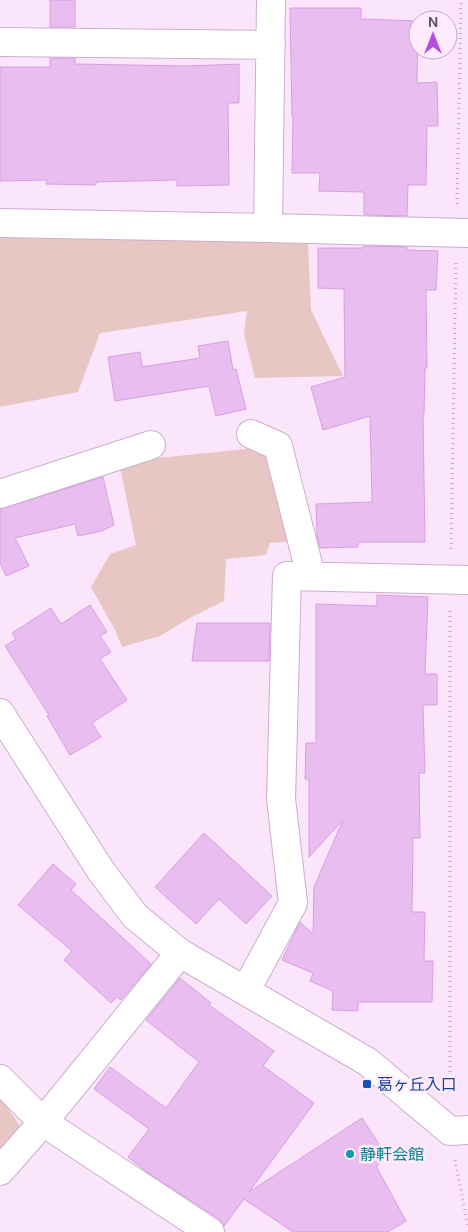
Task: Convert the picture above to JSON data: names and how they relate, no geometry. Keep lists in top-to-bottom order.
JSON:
{
  "places": {
    "transit": ["葛ヶ丘入口"],
    "other": ["静軒会館"]
  },
  "north": "top"
}
